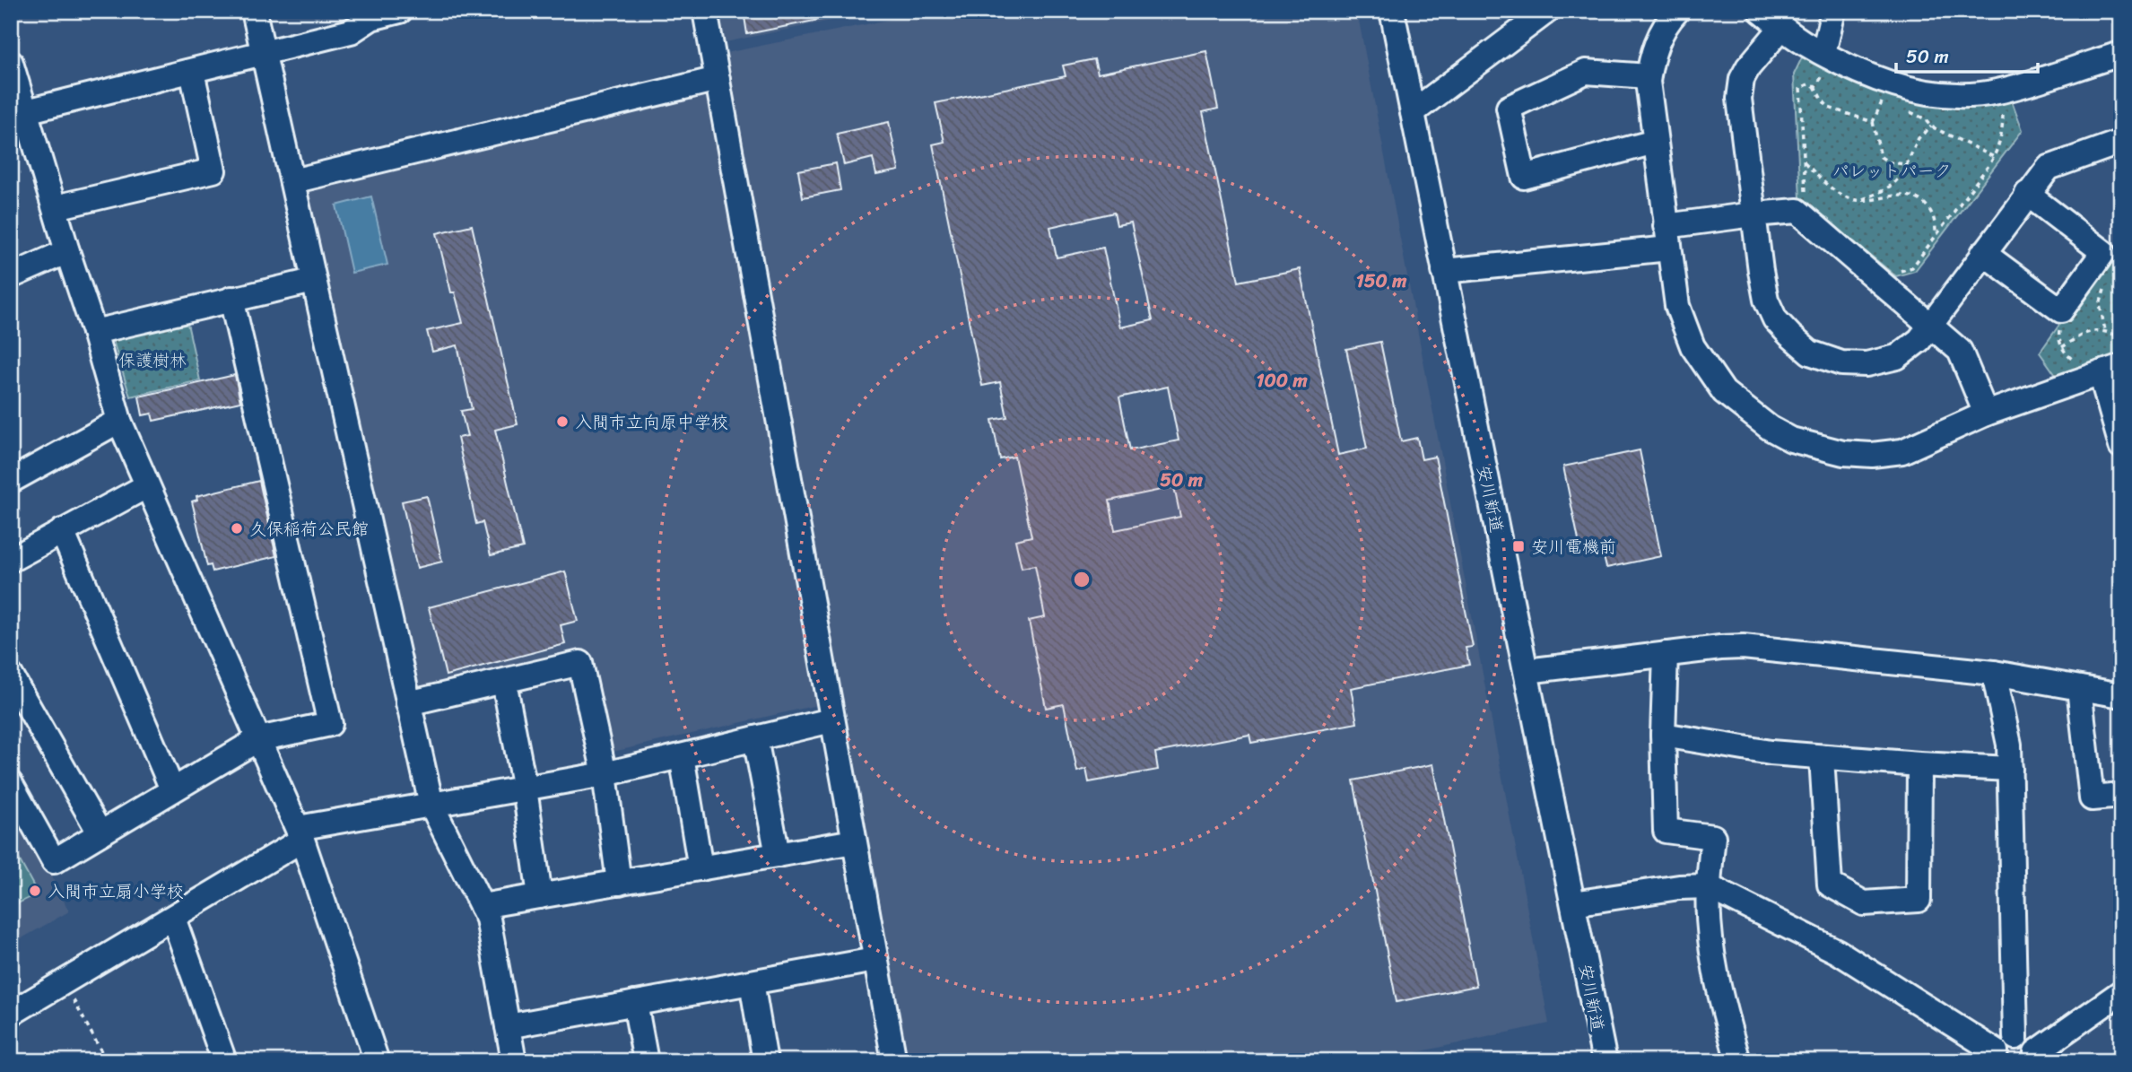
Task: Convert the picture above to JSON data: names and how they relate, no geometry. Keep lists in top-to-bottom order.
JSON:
{
  "streets": {
    "street": ["安川新道"]
  },
  "parks": ["パレットパーク", "保護樹林"],
  "places": {
    "other": ["入間市立向原中学校", "久保稲荷公民館", "入間市立扇小学校"],
    "transit": ["安川電機前"]
  },
  "scale_bar": "50 m",
  "rings": ["150 m", "100 m", "50 m"]
}
